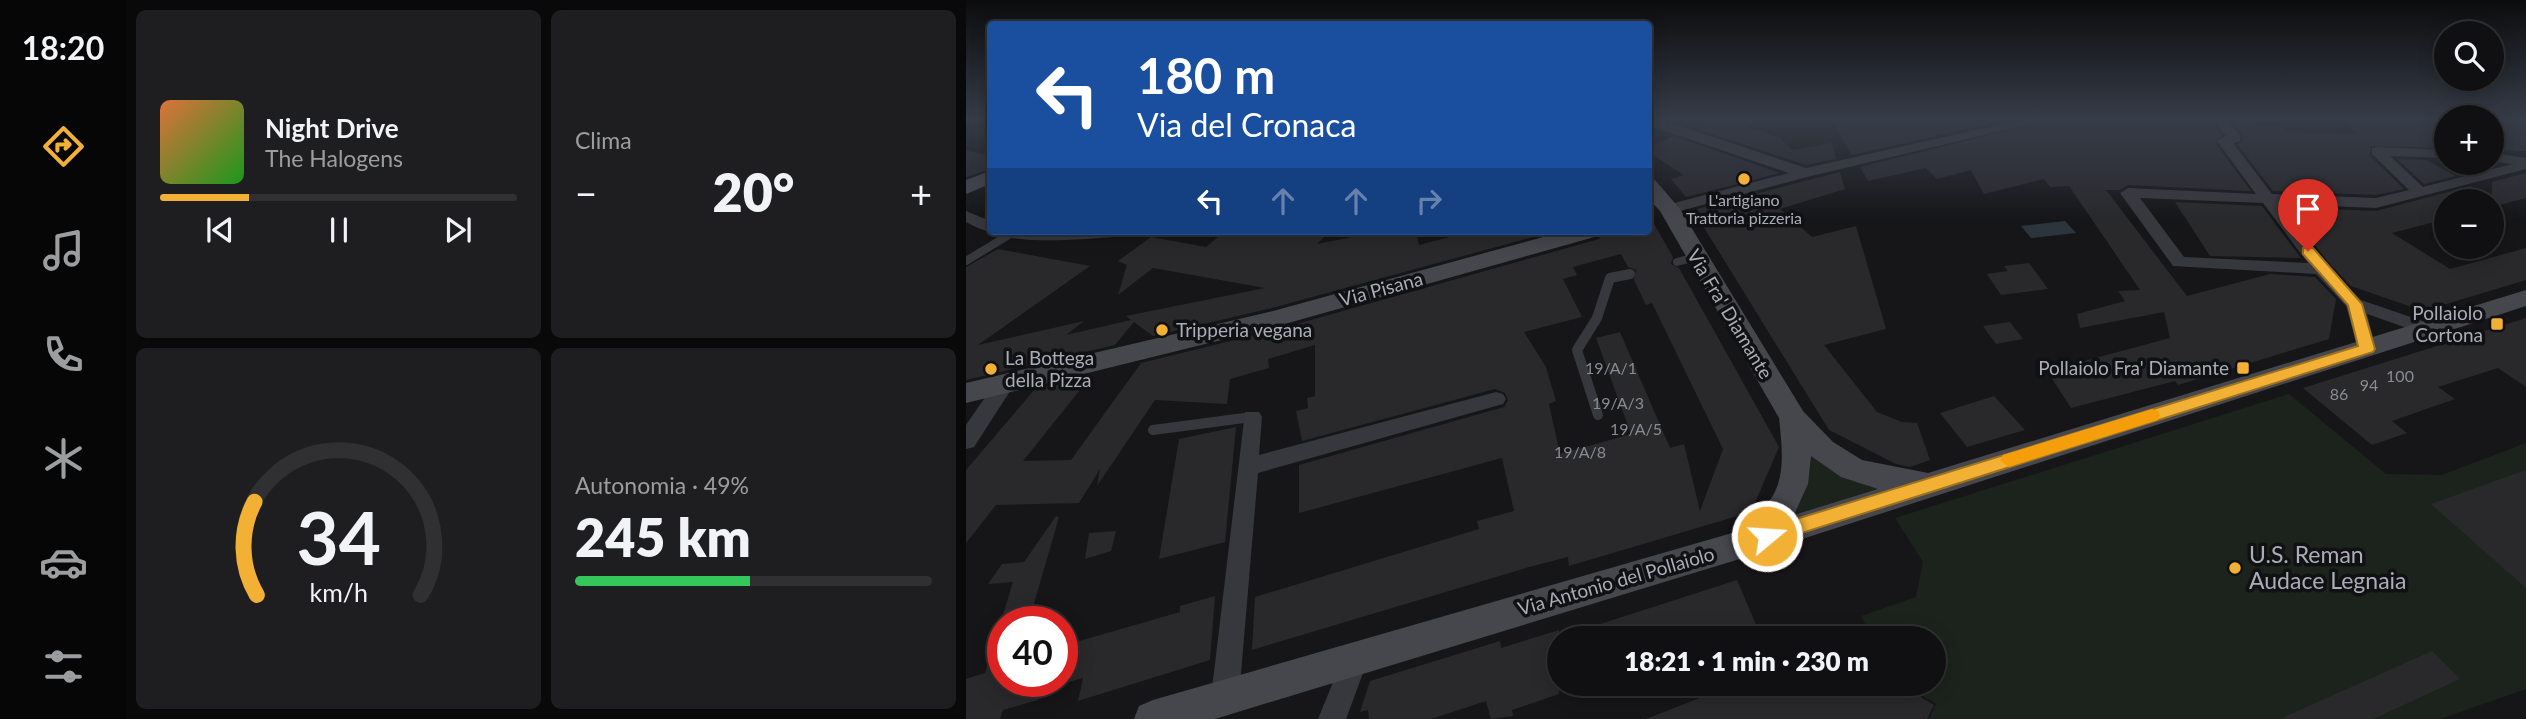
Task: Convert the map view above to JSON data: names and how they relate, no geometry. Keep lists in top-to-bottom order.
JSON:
{
  "streets": {
    "street": ["Via Pisana", "Via Fra' Diamante", "Via Antonio del Pollaiolo"]
  },
  "crossings": [
    ["Via Fra' Diamante", "Via Antonio del Pollaiolo"]
  ],
  "places": {
    "other": [
      "L'artigiano Trattoria pizzeria",
      "Tripperia vegana",
      "La Bottega della Pizza",
      "U.S. Reman Audace Legnaia"
    ],
    "transit": ["Pollaiolo Cortona", "Pollaiolo Fra' Diamante"]
  },
  "house_numbers": [
    "19/A/1",
    "100",
    "94",
    "86",
    "19/A/3",
    "19/A/5",
    "19/A/8"
  ],
  "page": {
    "tabs": "18:20",
    "tile": [
      "Clima",
      ["Autonomia · 49%", "245 km"]
    ],
    "map_buttons": ["+", "−"],
    "turn": ["180 m", "Via del Cronaca"],
    "song": ["Night Drive", "The Halogens"],
    "heat": ["−", "20°", "+"],
    "limit": "40",
    "trip": "18:21 · 1 min · 230 m",
    "gauge": ["34", "km/h"]
  }
}
